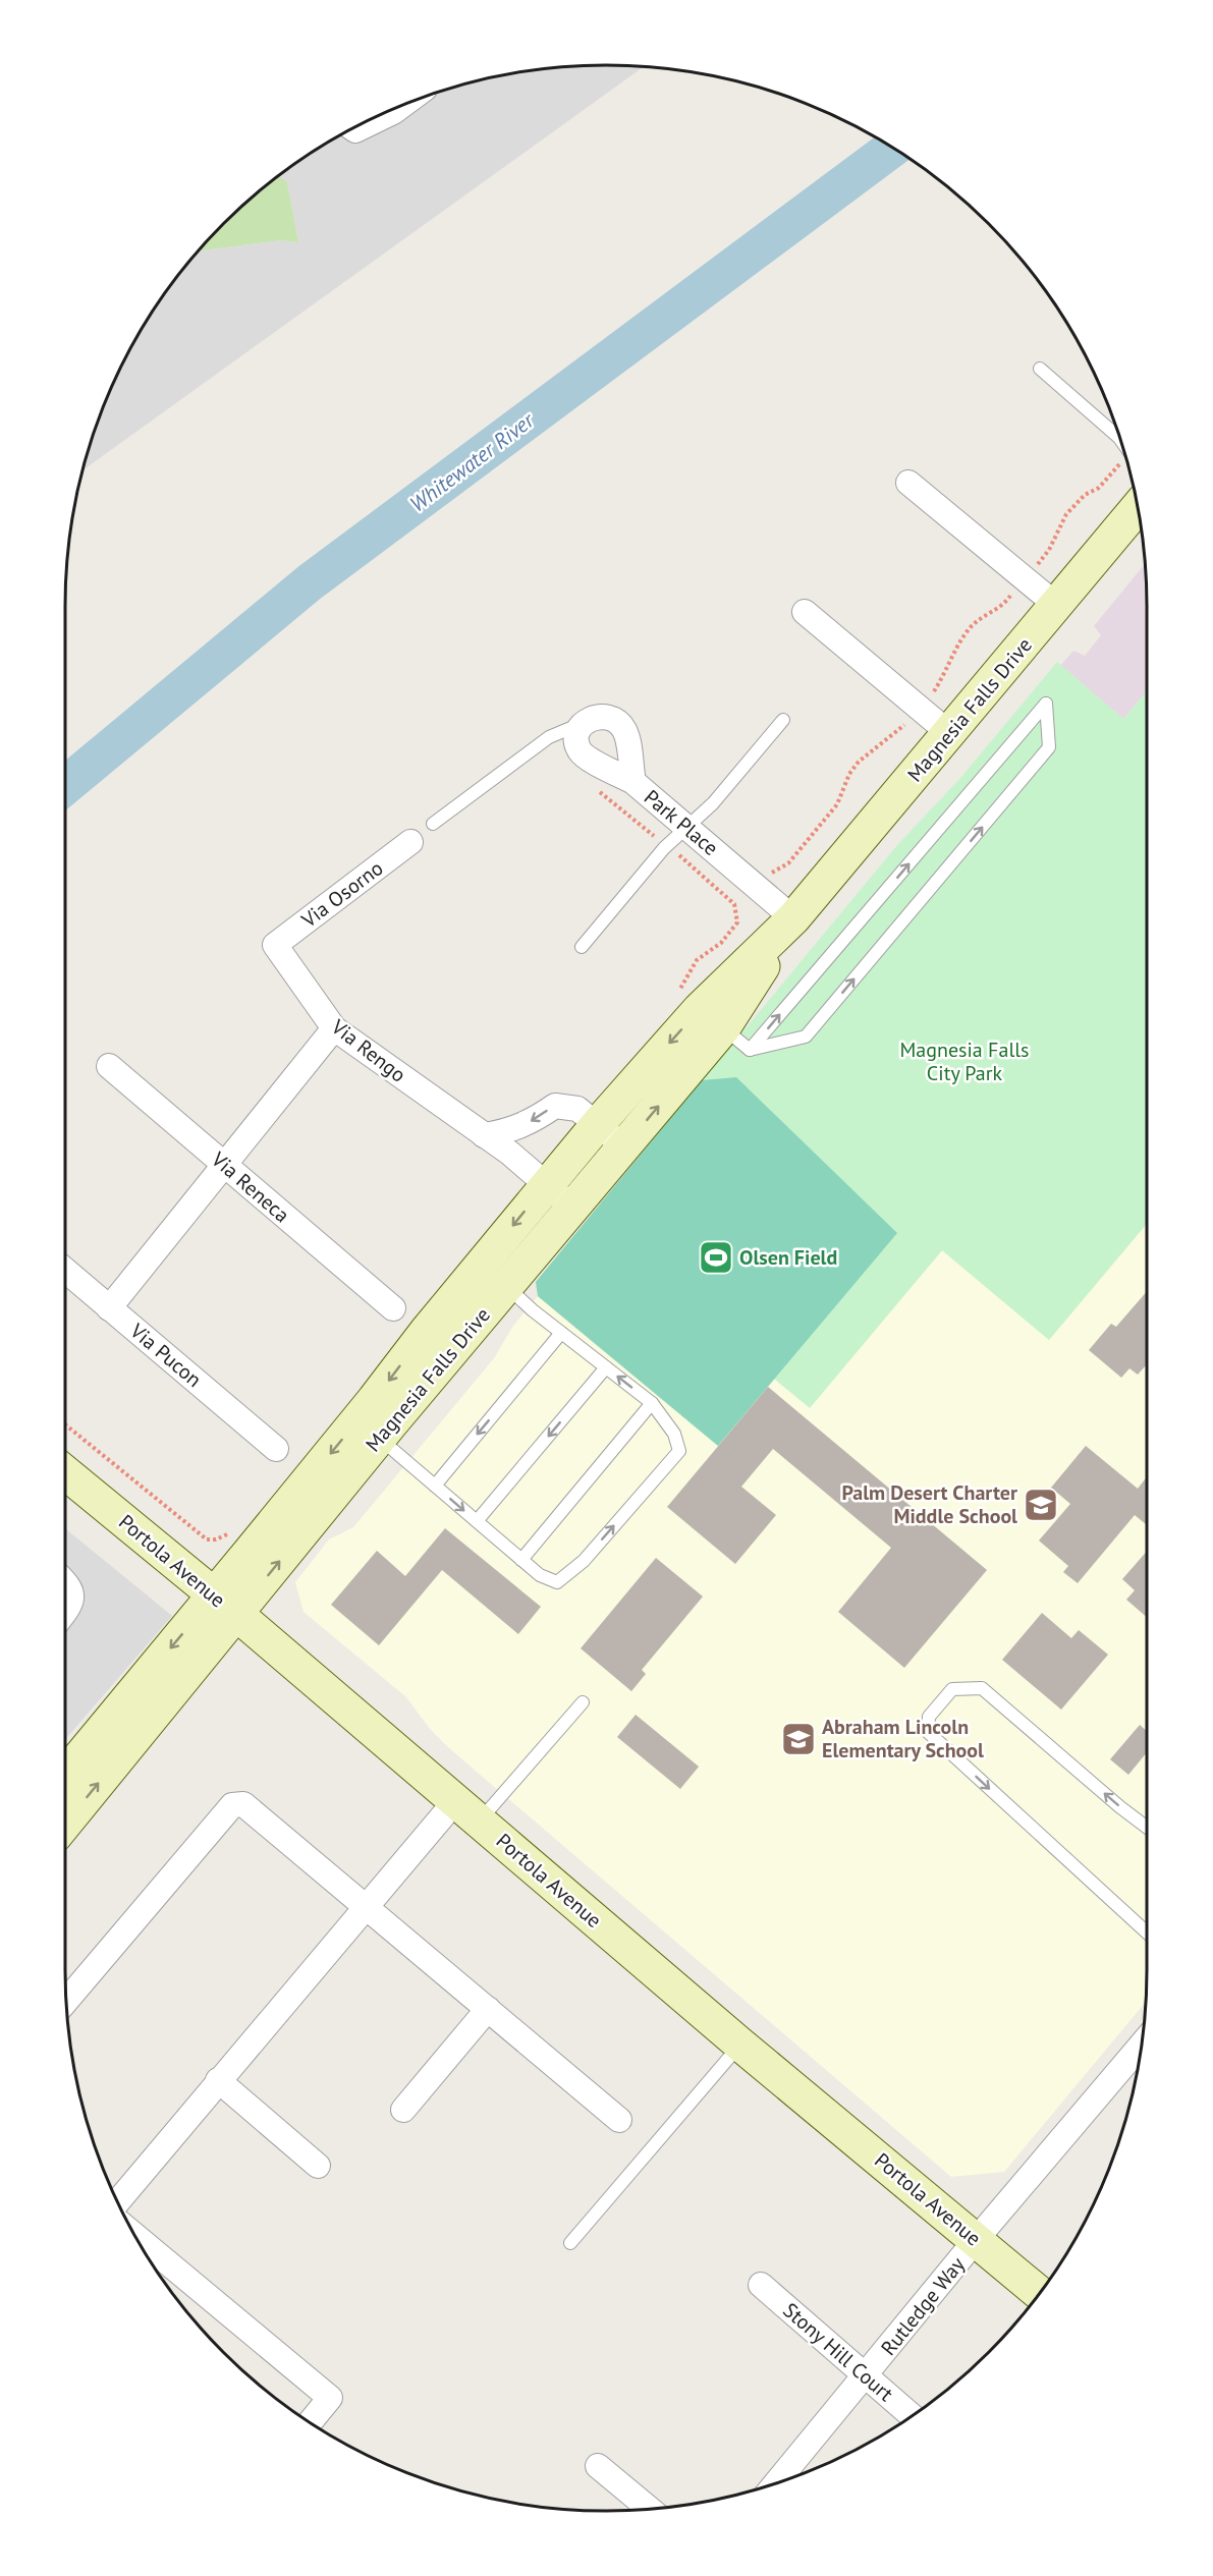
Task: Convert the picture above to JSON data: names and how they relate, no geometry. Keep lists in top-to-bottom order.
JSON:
{
  "streets": {
    "street": [
      "Magnesia Falls Drive",
      "Park Place",
      "Via Osorno",
      "Via Rengo",
      "Via Reneca",
      "Via Pucon",
      "Portola Avenue",
      "Rutledge Way",
      "Stony Hill Court"
    ]
  },
  "crossings": [
    ["Magnesia Falls Drive", "Park Place"],
    ["Magnesia Falls Drive", "Via Rengo"],
    ["Magnesia Falls Drive", "Portola Avenue"],
    ["Via Osorno", "Via Rengo"],
    ["Portola Avenue", "Rutledge Way"],
    ["Rutledge Way", "Stony Hill Court"]
  ],
  "water": ["Whitewater River"],
  "parks": ["Magnesia Falls City Park"],
  "places": {
    "sports": ["Olsen Field"],
    "school or university": ["Palm Desert Charter Middle School", "Abraham Lincoln Elementary School"]
  }
}
